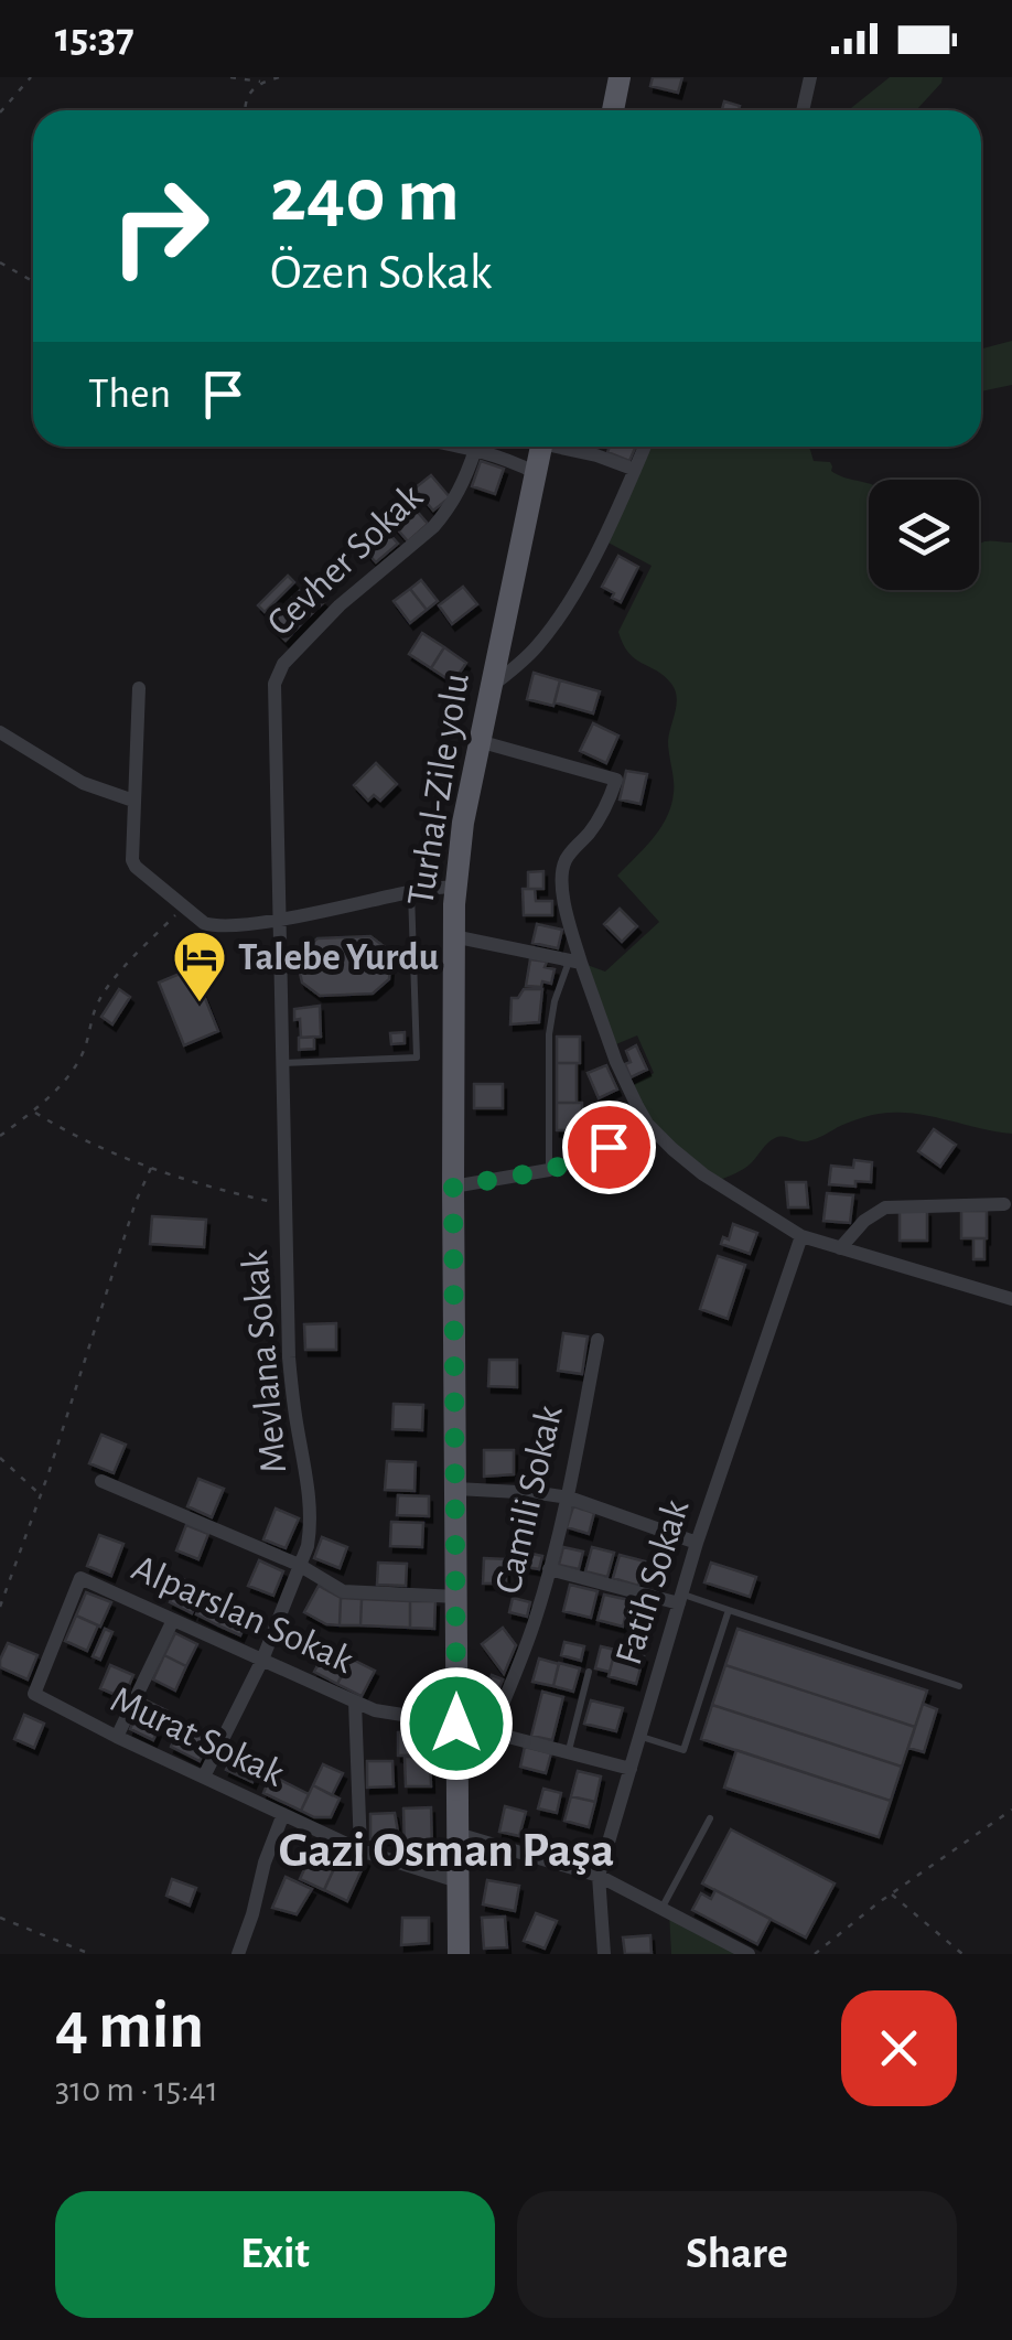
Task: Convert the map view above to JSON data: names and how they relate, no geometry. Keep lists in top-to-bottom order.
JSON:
{
  "streets": {
    "main road": ["Turhal-Zile yolu"],
    "street": [
      "Cevher Sokak",
      "Mevlana Sokak",
      "Camili Sokak",
      "Fatih Sokak",
      "Alparslan Sokak",
      "Murat Sokak"
    ]
  },
  "crossings": [
    ["Cevher Sokak", "Mevlana Sokak"],
    ["Turhal-Zile yolu", "Murat Sokak"],
    ["Mevlana Sokak", "Alparslan Sokak"],
    ["Mevlana Sokak", "Murat Sokak"],
    ["Alparslan Sokak", "Murat Sokak"]
  ],
  "districts": ["Gazi Osman Paşa"],
  "places": {
    "hotel": ["Talebe Yurdu"]
  },
  "page": {
    "status": "15:37",
    "turn": ["240 m", "Özen Sokak"],
    "then": "Then",
    "heading": ["4 min", "310 m · 15:41"],
    "buttons": ["Exit", "Share"]
  }
}
